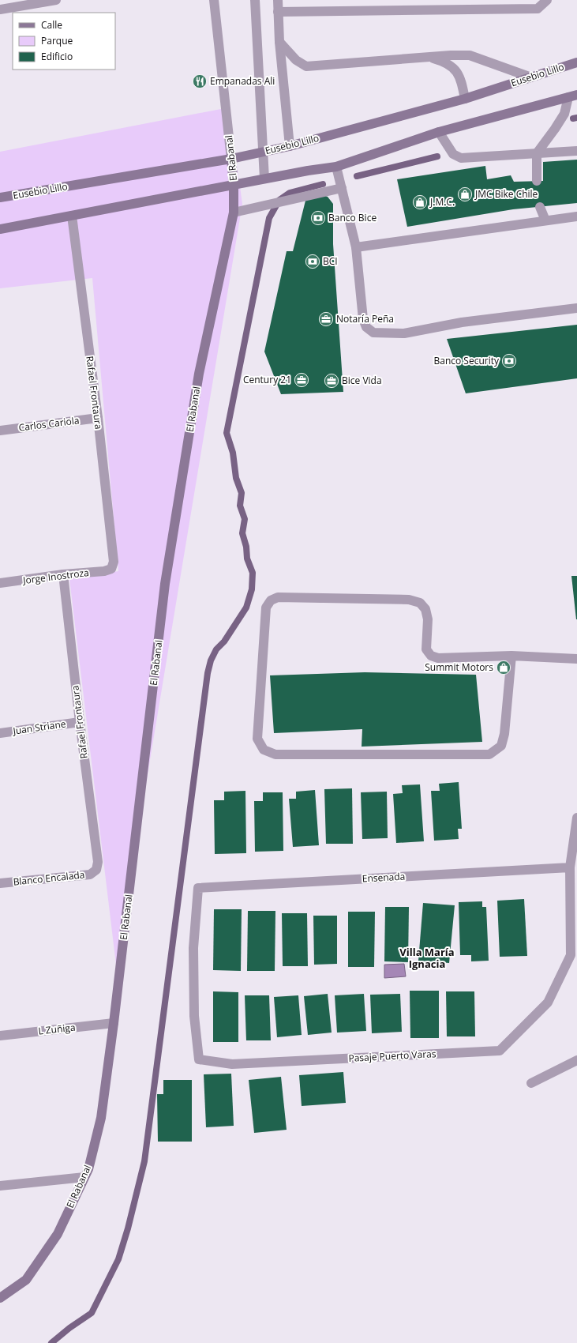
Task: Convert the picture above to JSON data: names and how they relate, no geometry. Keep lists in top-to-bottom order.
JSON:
{
  "streets": {
    "street": [
      "Eusebio Lillo",
      "El Rabanal",
      "Rafael Frontaura",
      "Carlos Cariola",
      "Jorge Inostroza",
      "Juan Striane",
      "Ensenada",
      "Blanco Encalada",
      "L Zuñiga",
      "Pasaje Puerto Varas"
    ]
  },
  "crossings": [
    ["Eusebio Lillo", "El Rabanal"],
    ["El Rabanal", "L Zuñiga"],
    ["Rafael Frontaura", "Carlos Cariola"],
    ["Rafael Frontaura", "Jorge Inostroza"],
    ["Rafael Frontaura", "Juan Striane"],
    ["Rafael Frontaura", "Blanco Encalada"],
    ["Ensenada", "Pasaje Puerto Varas"]
  ],
  "districts": ["Villa María Ignacia"],
  "places": {
    "restaurant": ["Empanadas Ali"],
    "shop": ["JMC Bike Chile", "J.M.C.", "Summit Motors"],
    "bank": ["Banco Bice", "BCI", "Banco Security"],
    "office": ["Notaría Peña", "Century 21", "Bice Vida"]
  },
  "legend": ["Calle", "Parque", "Edificio"]
}
